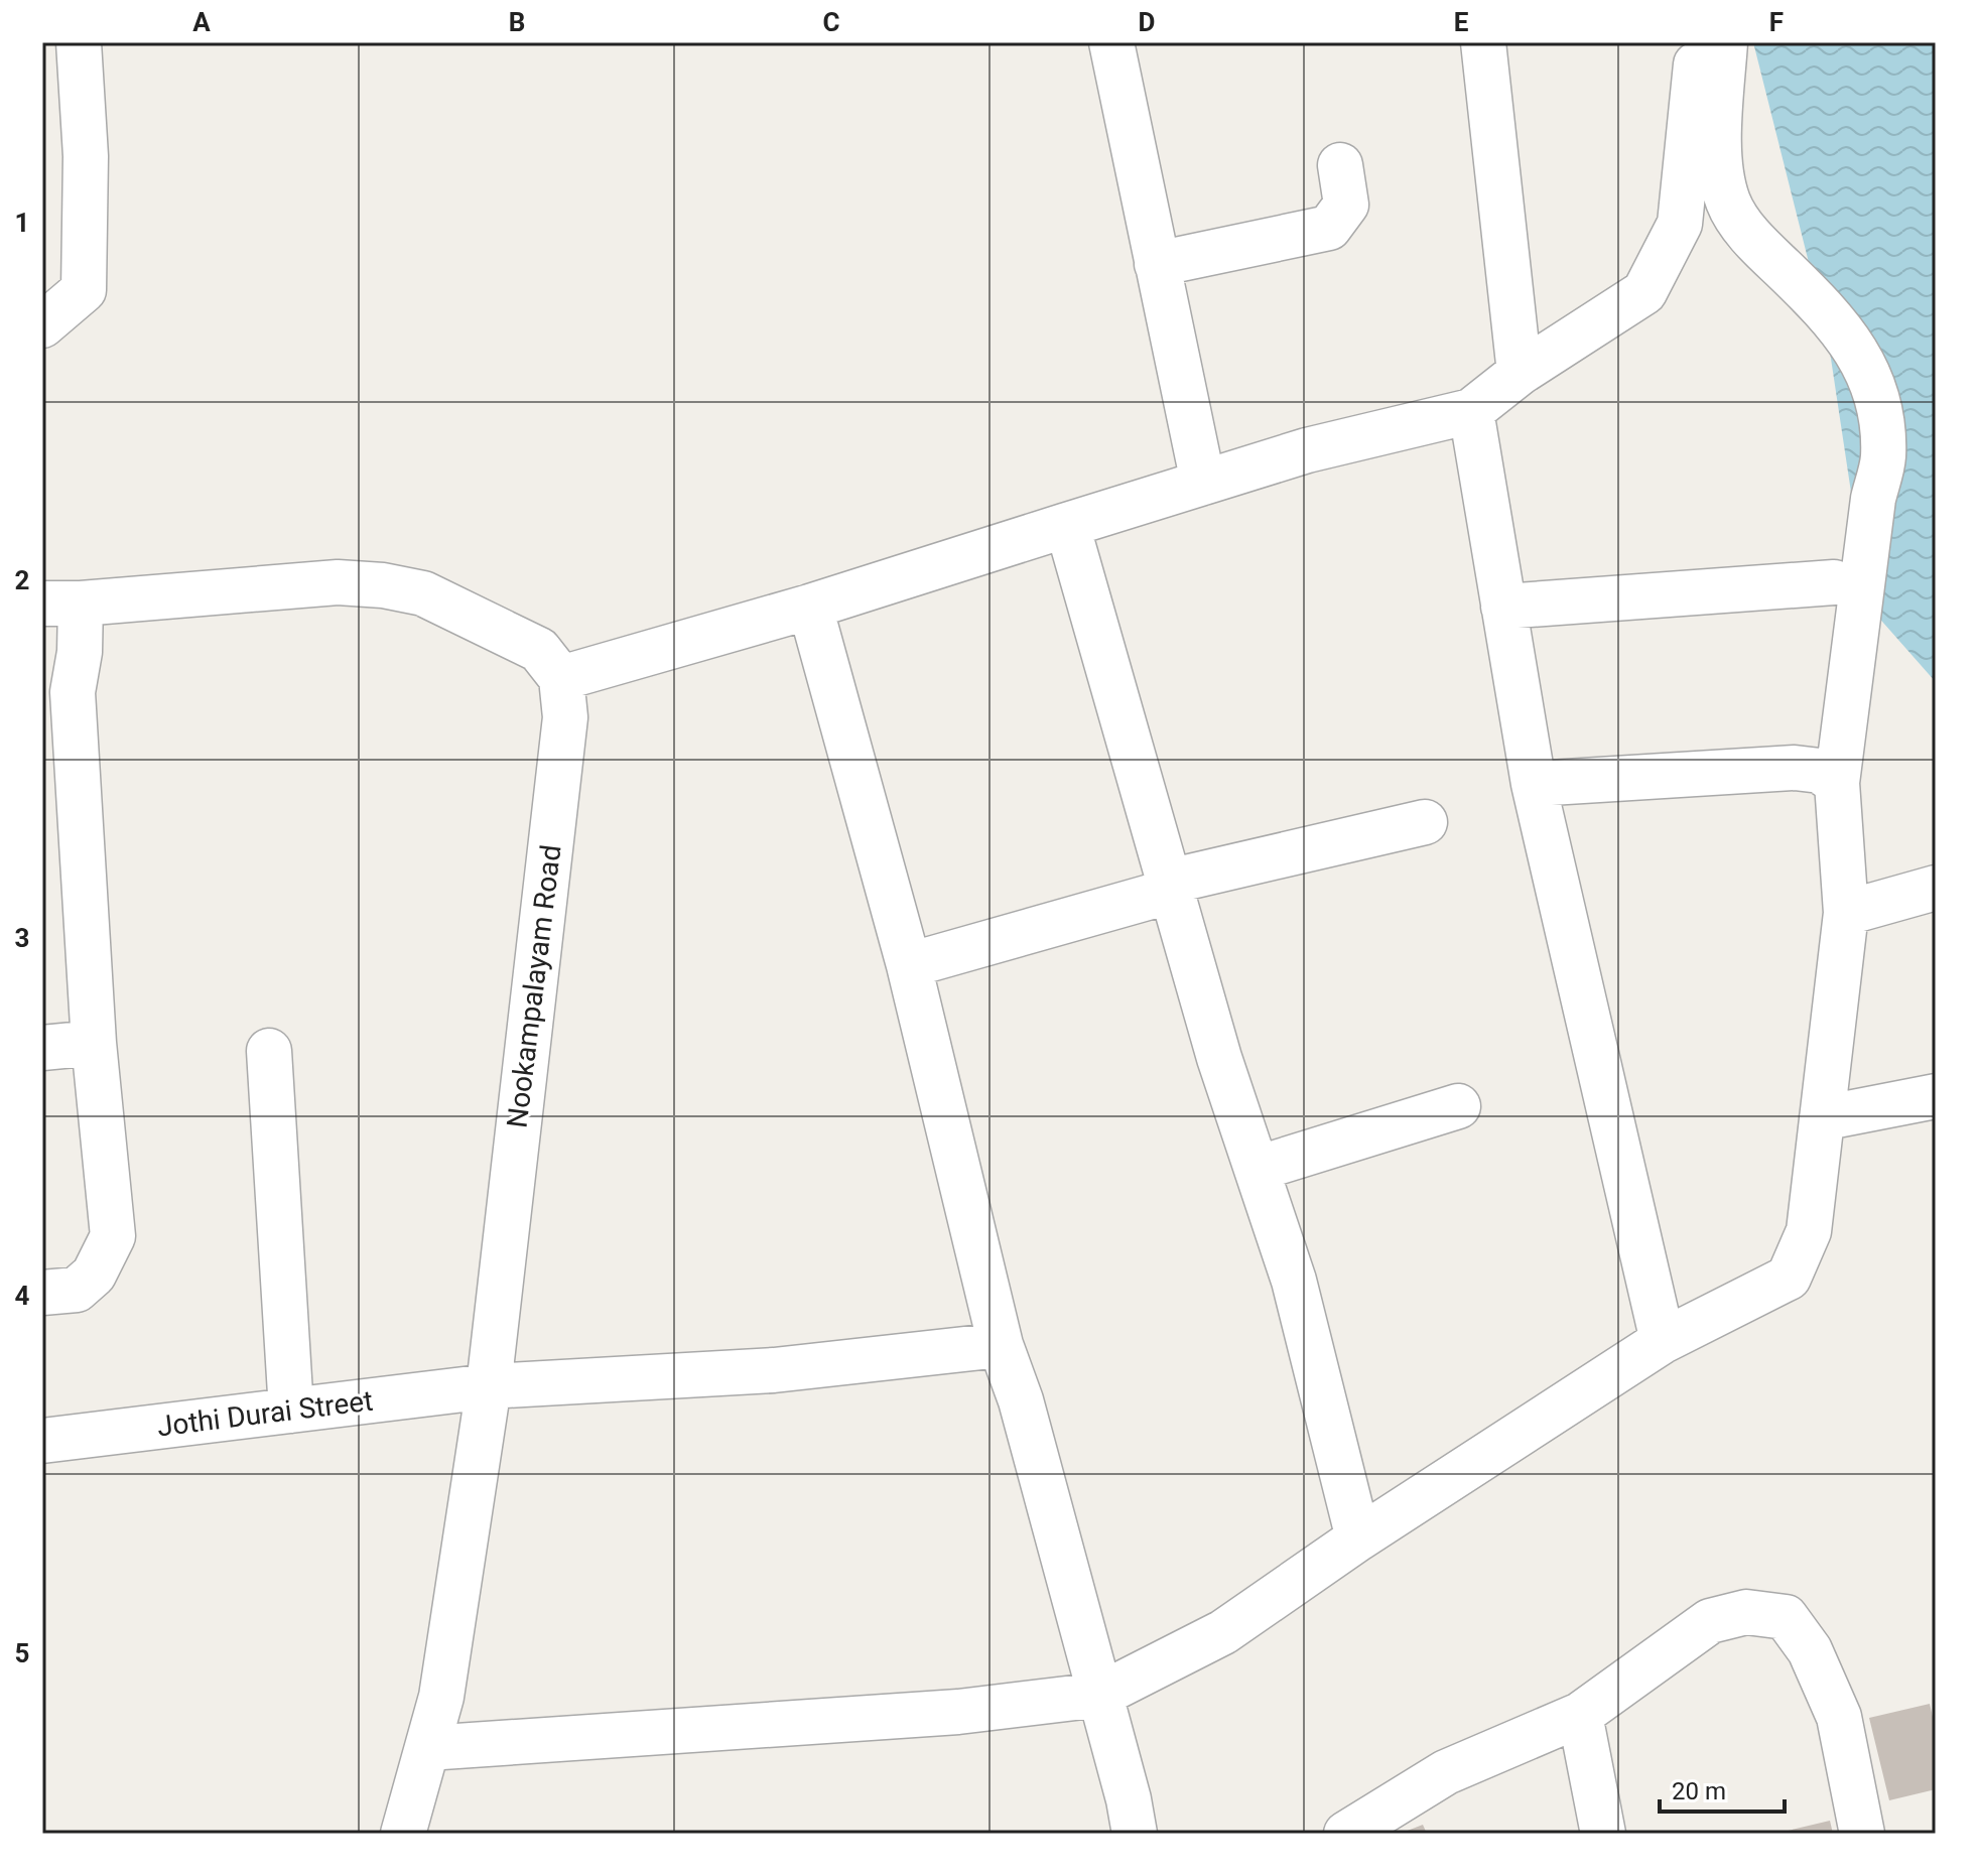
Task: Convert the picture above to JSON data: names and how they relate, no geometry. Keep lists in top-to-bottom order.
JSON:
{
  "streets": {
    "street": ["Nookampalayam Road", "Jothi Durai Street"]
  },
  "crossings": [
    ["Nookampalayam Road", "Jothi Durai Street"]
  ],
  "scale_bar": "20 m",
  "grid": {
    "columns": [
      "A",
      "B",
      "C",
      "D",
      "E",
      "F"
    ],
    "rows": [
      "1",
      "2",
      "3",
      "4",
      "5"
    ]
  }
}
